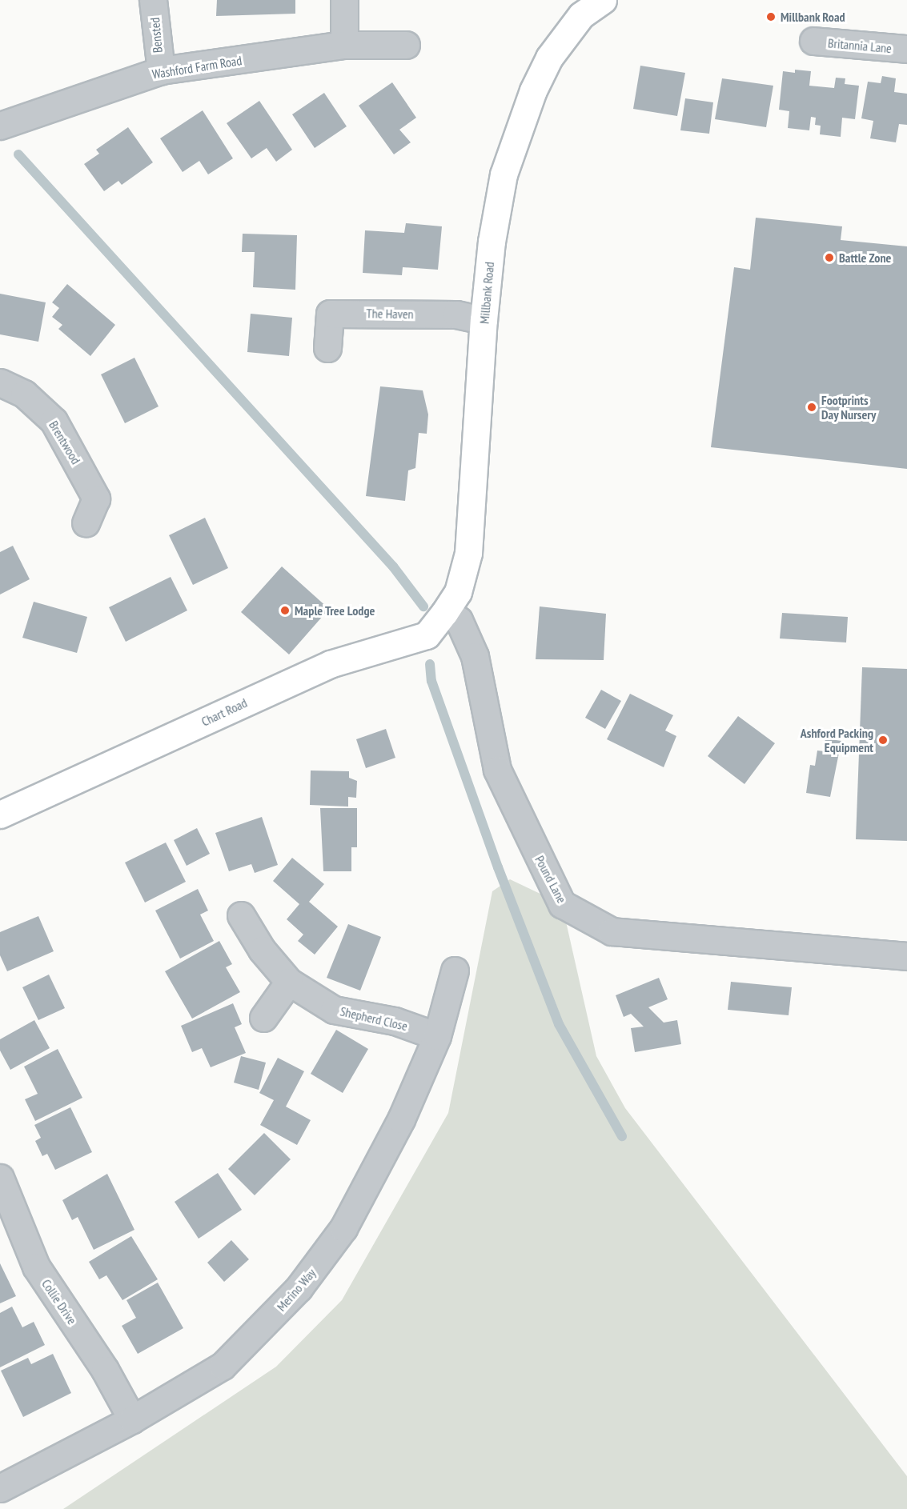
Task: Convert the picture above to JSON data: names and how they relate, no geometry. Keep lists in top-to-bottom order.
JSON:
{
  "streets": {
    "street": [
      "Bensted",
      "Britannia Lane",
      "Washford Farm Road",
      "Millbank Road",
      "The Haven",
      "Brentwood",
      "Chart Road",
      "Pound Lane",
      "Shepherd Close",
      "Merino Way",
      "Collie Drive"
    ]
  },
  "crossings": [
    ["Bensted", "Washford Farm Road"],
    ["Millbank Road", "The Haven"],
    ["Millbank Road", "Chart Road"],
    ["Millbank Road", "Pound Lane"],
    ["Chart Road", "Pound Lane"],
    ["Shepherd Close", "Merino Way"],
    ["Merino Way", "Collie Drive"]
  ],
  "places": [
    "Millbank Road",
    "Battle Zone",
    "Footprints Day Nursery",
    "Maple Tree Lodge",
    "Ashford Packing Equipment"
  ]
}
